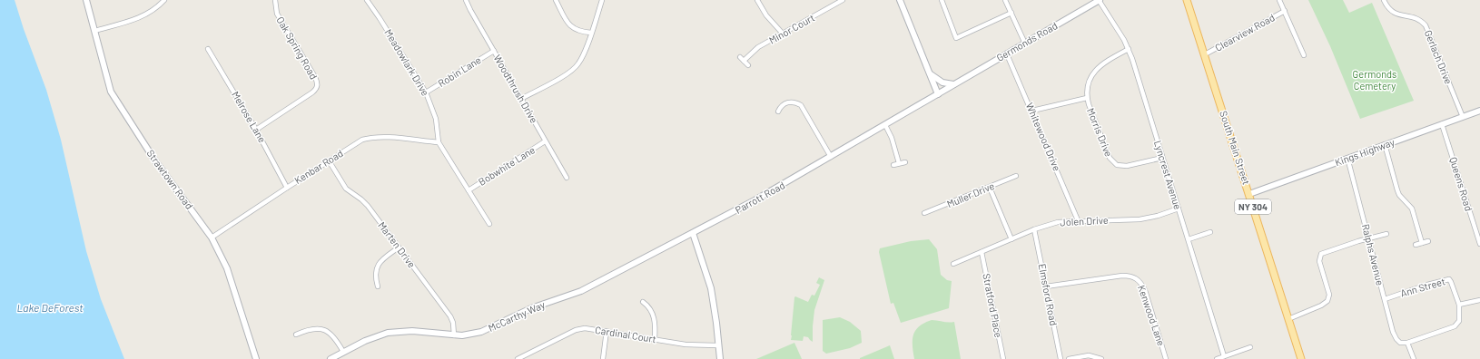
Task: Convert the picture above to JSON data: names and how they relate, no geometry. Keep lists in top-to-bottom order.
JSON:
{
  "streets": {
    "main road": ["South Main Street", "NY 304"],
    "street": [
      "Minor Court",
      "Clearview Road",
      "Germonds Road",
      "Oak Spring Road",
      "Gerlach Drive",
      "Meadowlark Drive",
      "Robin Lane",
      "Woodthrush Drive",
      "Melrose Lane",
      "Morris Drive",
      "Whitewood Drive",
      "Kings Highway",
      "Bobwhite Lane",
      "Kenbar Road",
      "Lyncrest Avenue",
      "Strawtown Road",
      "Queens Road",
      "Muller Drive",
      "Parrott Road",
      "Jolen Drive",
      "Marten Drive",
      "Ralphs Avenue",
      "Ann Street",
      "Elmsford Road",
      "Stratford Place",
      "Kenwood Lane",
      "McCarthy Way",
      "Cardinal Court"
    ]
  },
  "crossings": [
    ["Clearview Road", "South Main Street"],
    ["Germonds Road", "Whitewood Drive"],
    ["Germonds Road", "Lyncrest Avenue"],
    ["Germonds Road", "Parrott Road"],
    ["Oak Spring Road", "Melrose Lane"],
    ["Gerlach Drive", "Kings Highway"],
    ["Meadowlark Drive", "Robin Lane"],
    ["Meadowlark Drive", "Bobwhite Lane"],
    ["Meadowlark Drive", "Kenbar Road"],
    ["Robin Lane", "Woodthrush Drive"],
    ["Woodthrush Drive", "Bobwhite Lane"],
    ["Melrose Lane", "Kenbar Road"],
    ["Morris Drive", "Lyncrest Avenue"],
    ["Whitewood Drive", "Jolen Drive"],
    ["South Main Street", "Kings Highway"],
    ["Kings Highway", "Queens Road"],
    ["Kings Highway", "Ralphs Avenue"],
    ["Kenbar Road", "Strawtown Road"],
    ["Kenbar Road", "Marten Drive"],
    ["Lyncrest Avenue", "Jolen Drive"],
    ["Parrott Road", "McCarthy Way"],
    ["Jolen Drive", "Elmsford Road"],
    ["Jolen Drive", "Stratford Place"],
    ["Marten Drive", "McCarthy Way"],
    ["Ralphs Avenue", "Ann Street"],
    ["Elmsford Road", "Kenwood Lane"]
  ],
  "water": ["Lake DeForest"],
  "parks": ["Germonds Cemetery"]
}
